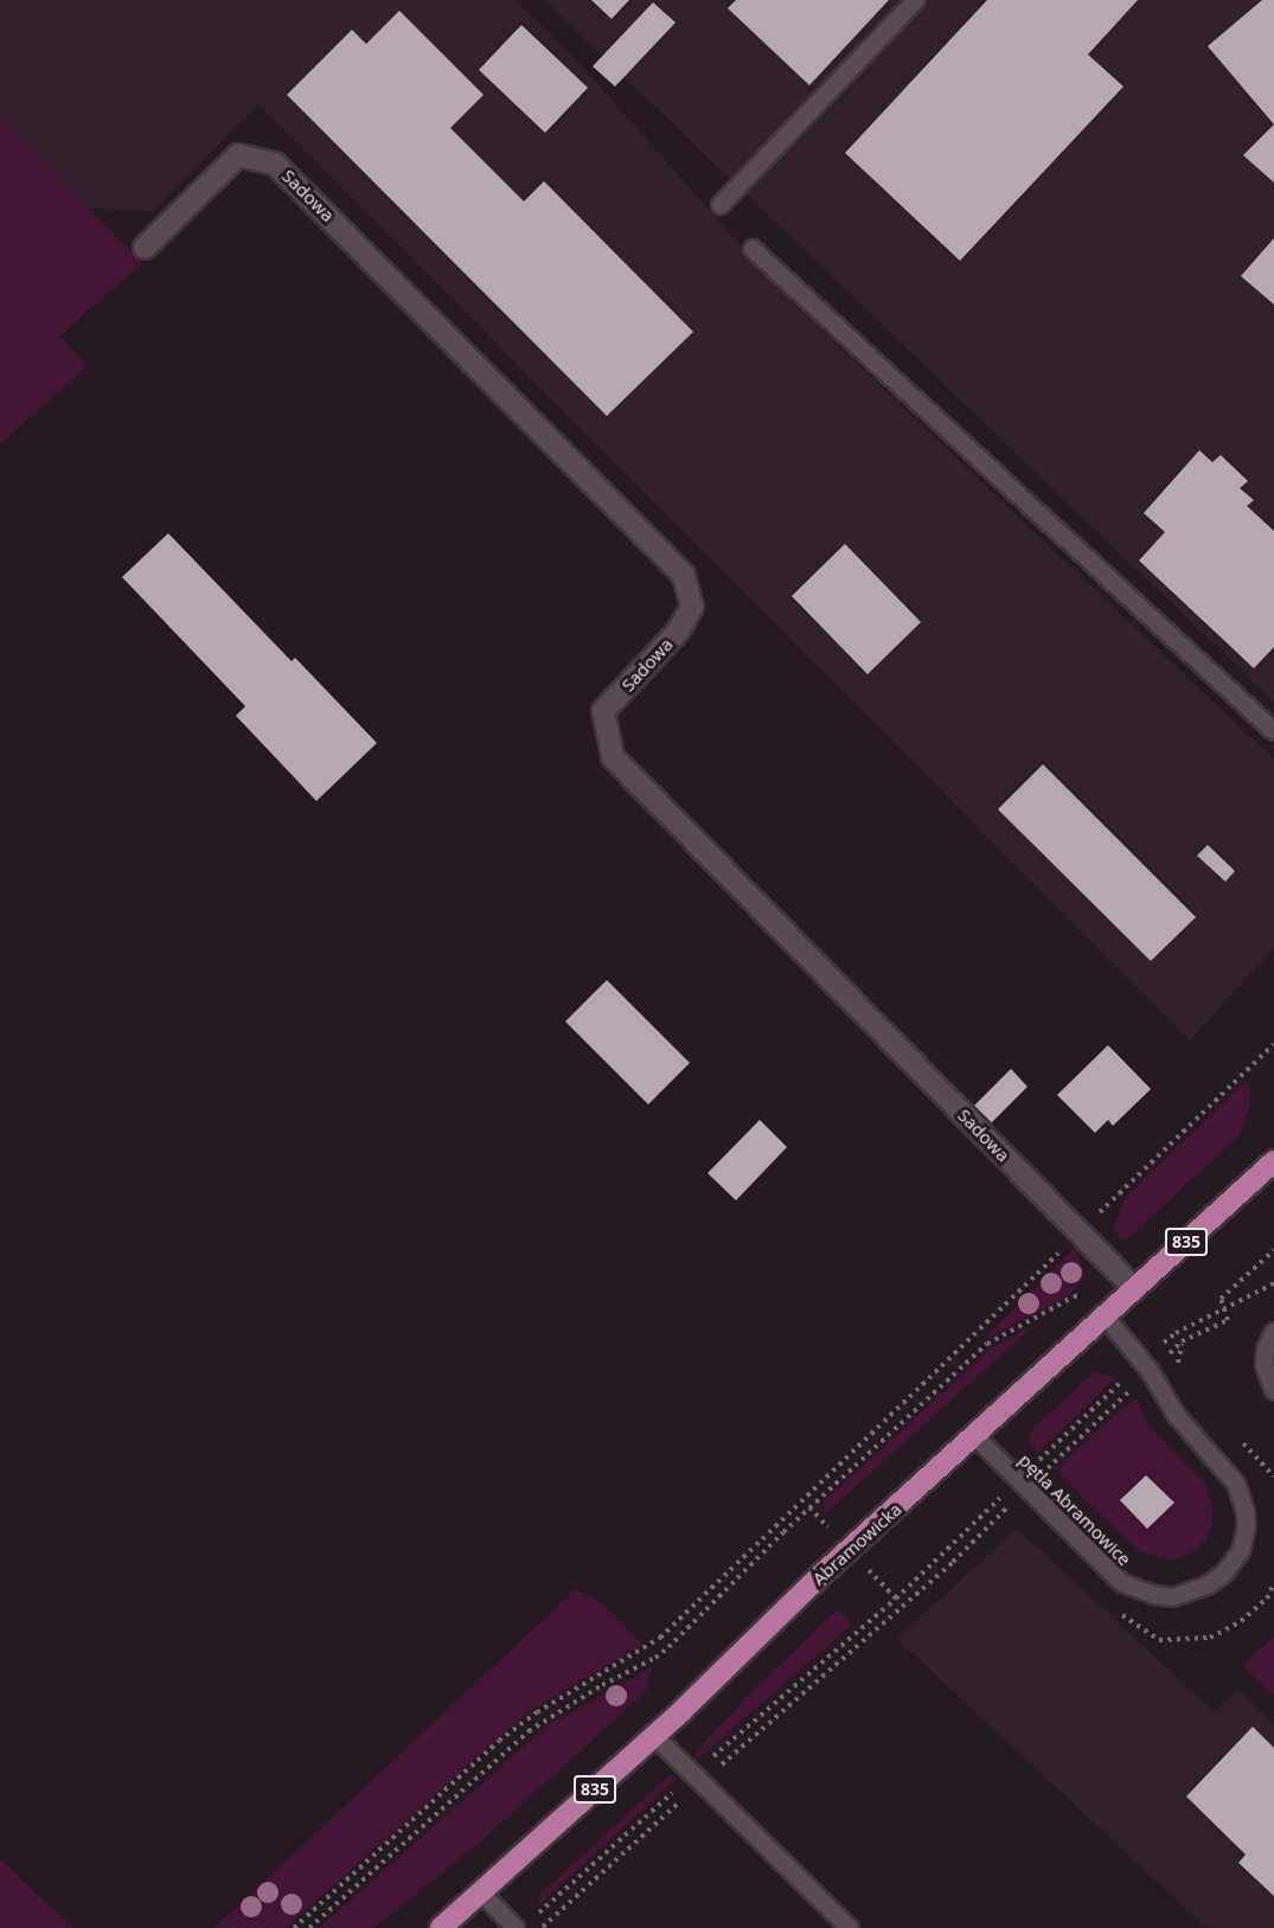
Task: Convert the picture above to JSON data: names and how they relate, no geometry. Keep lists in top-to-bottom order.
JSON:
{
  "streets": {
    "main road": ["835", "Abramowicka"],
    "street": ["Sadowa"],
    "lane": ["pętla Abramowice"]
  },
  "crossings": [
    ["Sadowa", "Abramowicka"],
    ["pętla Abramowice", "Abramowicka"]
  ]
}
